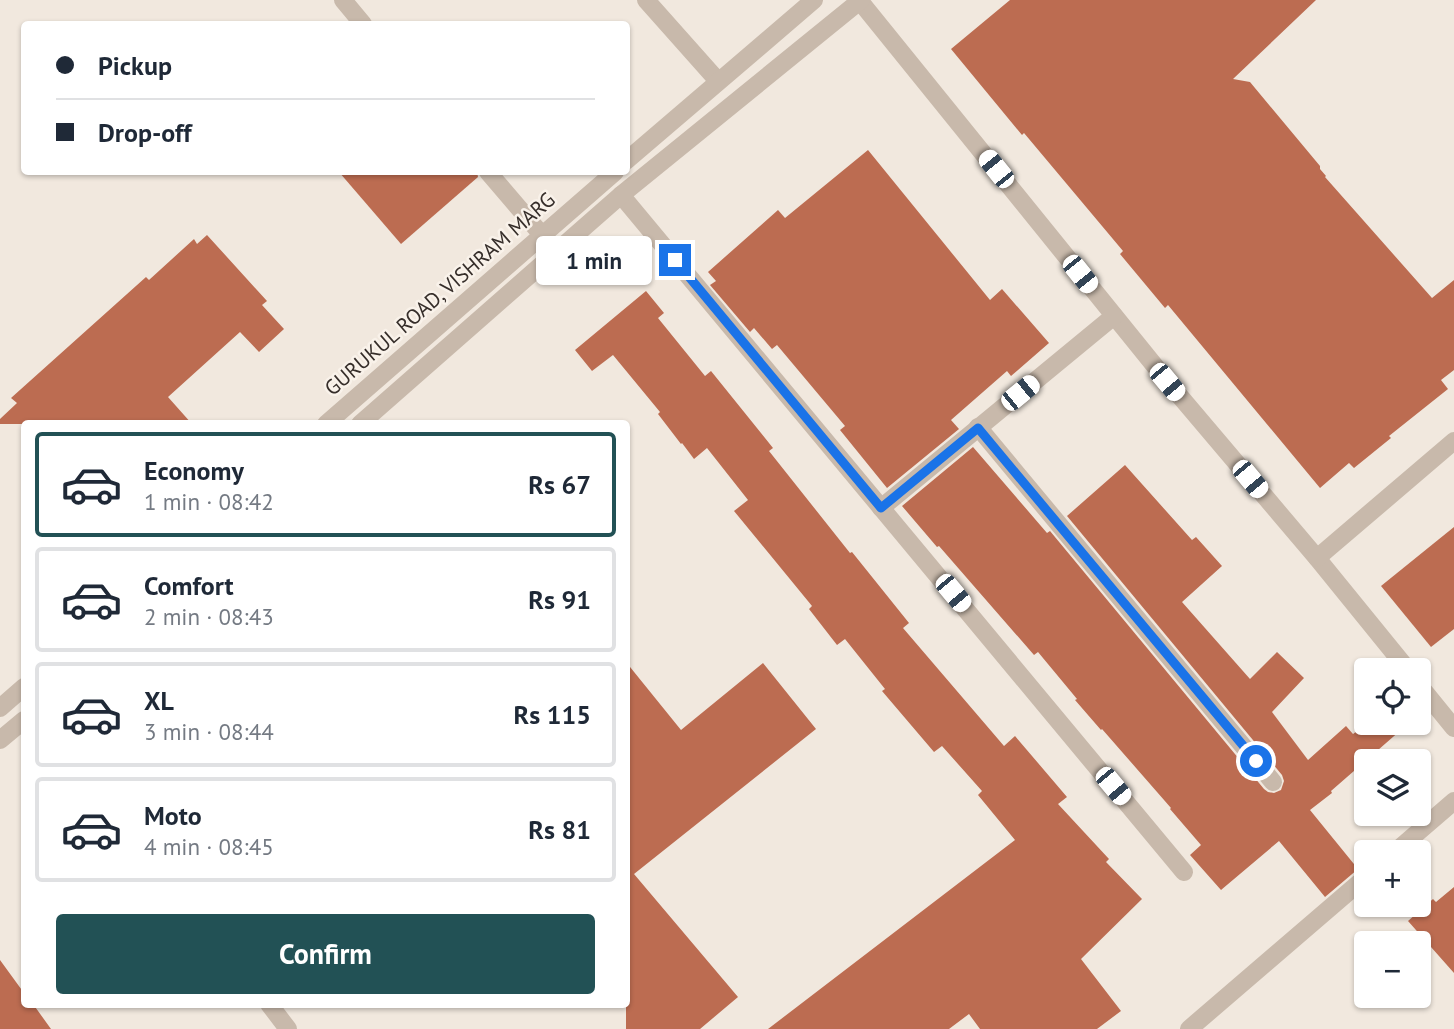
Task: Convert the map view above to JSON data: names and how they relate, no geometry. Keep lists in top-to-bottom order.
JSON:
{
  "streets": {
    "street": ["GURUKUL ROAD, VISHRAM MARG"]
  },
  "page": {
    "banner": ["Pickup", "Drop-off"],
    "bubble": "1 min",
    "list": [
      {
        "name": "Economy",
        "note": "1 min · 08:42",
        "value": "Rs 67"
      },
      {
        "name": "Comfort",
        "note": "2 min · 08:43",
        "value": "Rs 91"
      },
      {
        "name": "XL",
        "note": "3 min · 08:44",
        "value": "Rs 115"
      },
      {
        "name": "Moto",
        "note": "4 min · 08:45",
        "value": "Rs 81"
      }
    ],
    "map_buttons": ["+", "−"],
    "buttons": "Confirm"
  }
}
